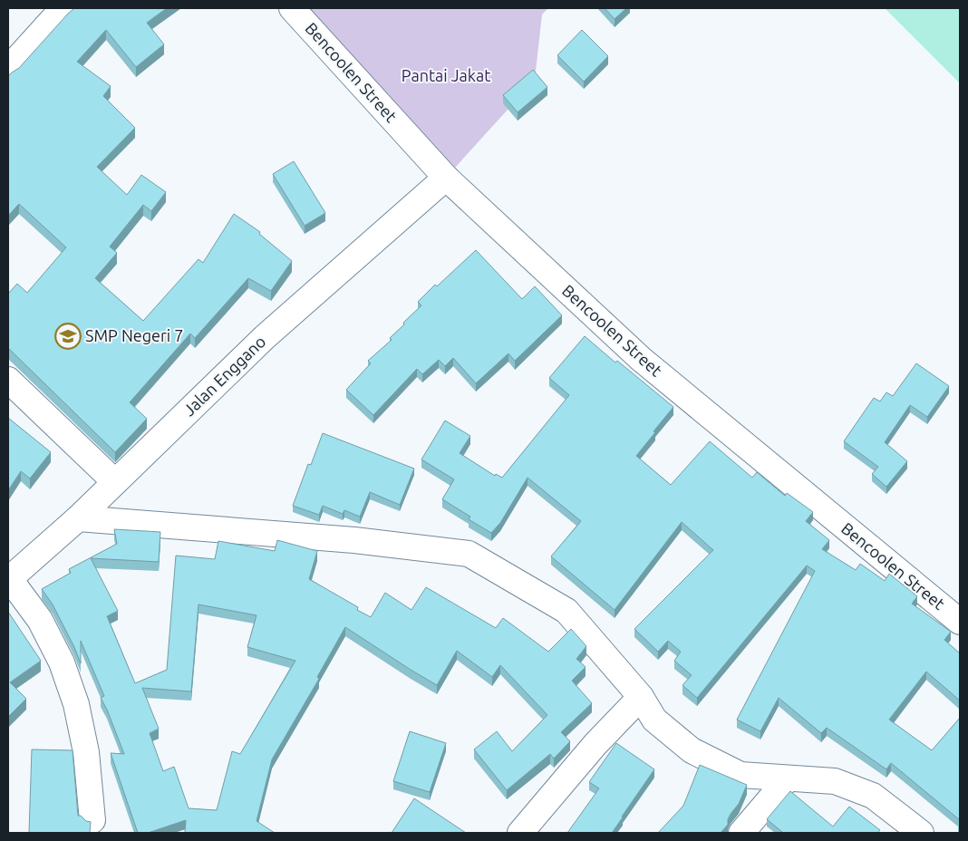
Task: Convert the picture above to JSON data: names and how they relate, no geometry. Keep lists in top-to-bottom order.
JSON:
{
  "streets": {
    "street": ["Bencoolen Street", "Jalan Enggano"]
  },
  "crossings": [
    ["Bencoolen Street", "Jalan Enggano"]
  ],
  "parks": ["Pantai Jakat"],
  "places": {
    "school or university": ["SMP Negeri 7"]
  }
}
